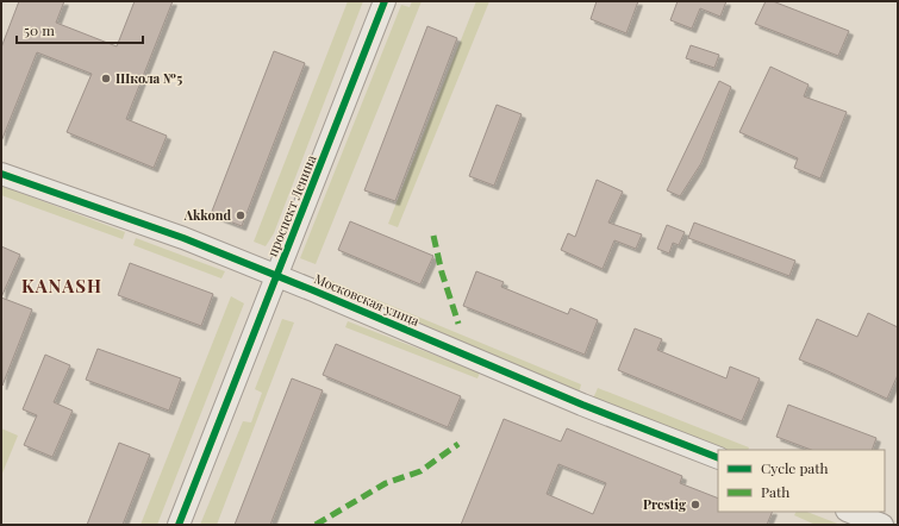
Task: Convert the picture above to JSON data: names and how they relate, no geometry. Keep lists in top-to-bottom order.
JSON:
{
  "streets": {
    "street": ["проспект Ленина", "Московская улица"]
  },
  "crossings": [
    ["проспект Ленина", "Московская улица"]
  ],
  "districts": ["KANASH"],
  "places": ["Школа №5", "Akkond", "Prestig"],
  "legend": ["Cycle path", "Path"],
  "scale_bar": "50 m"
}
